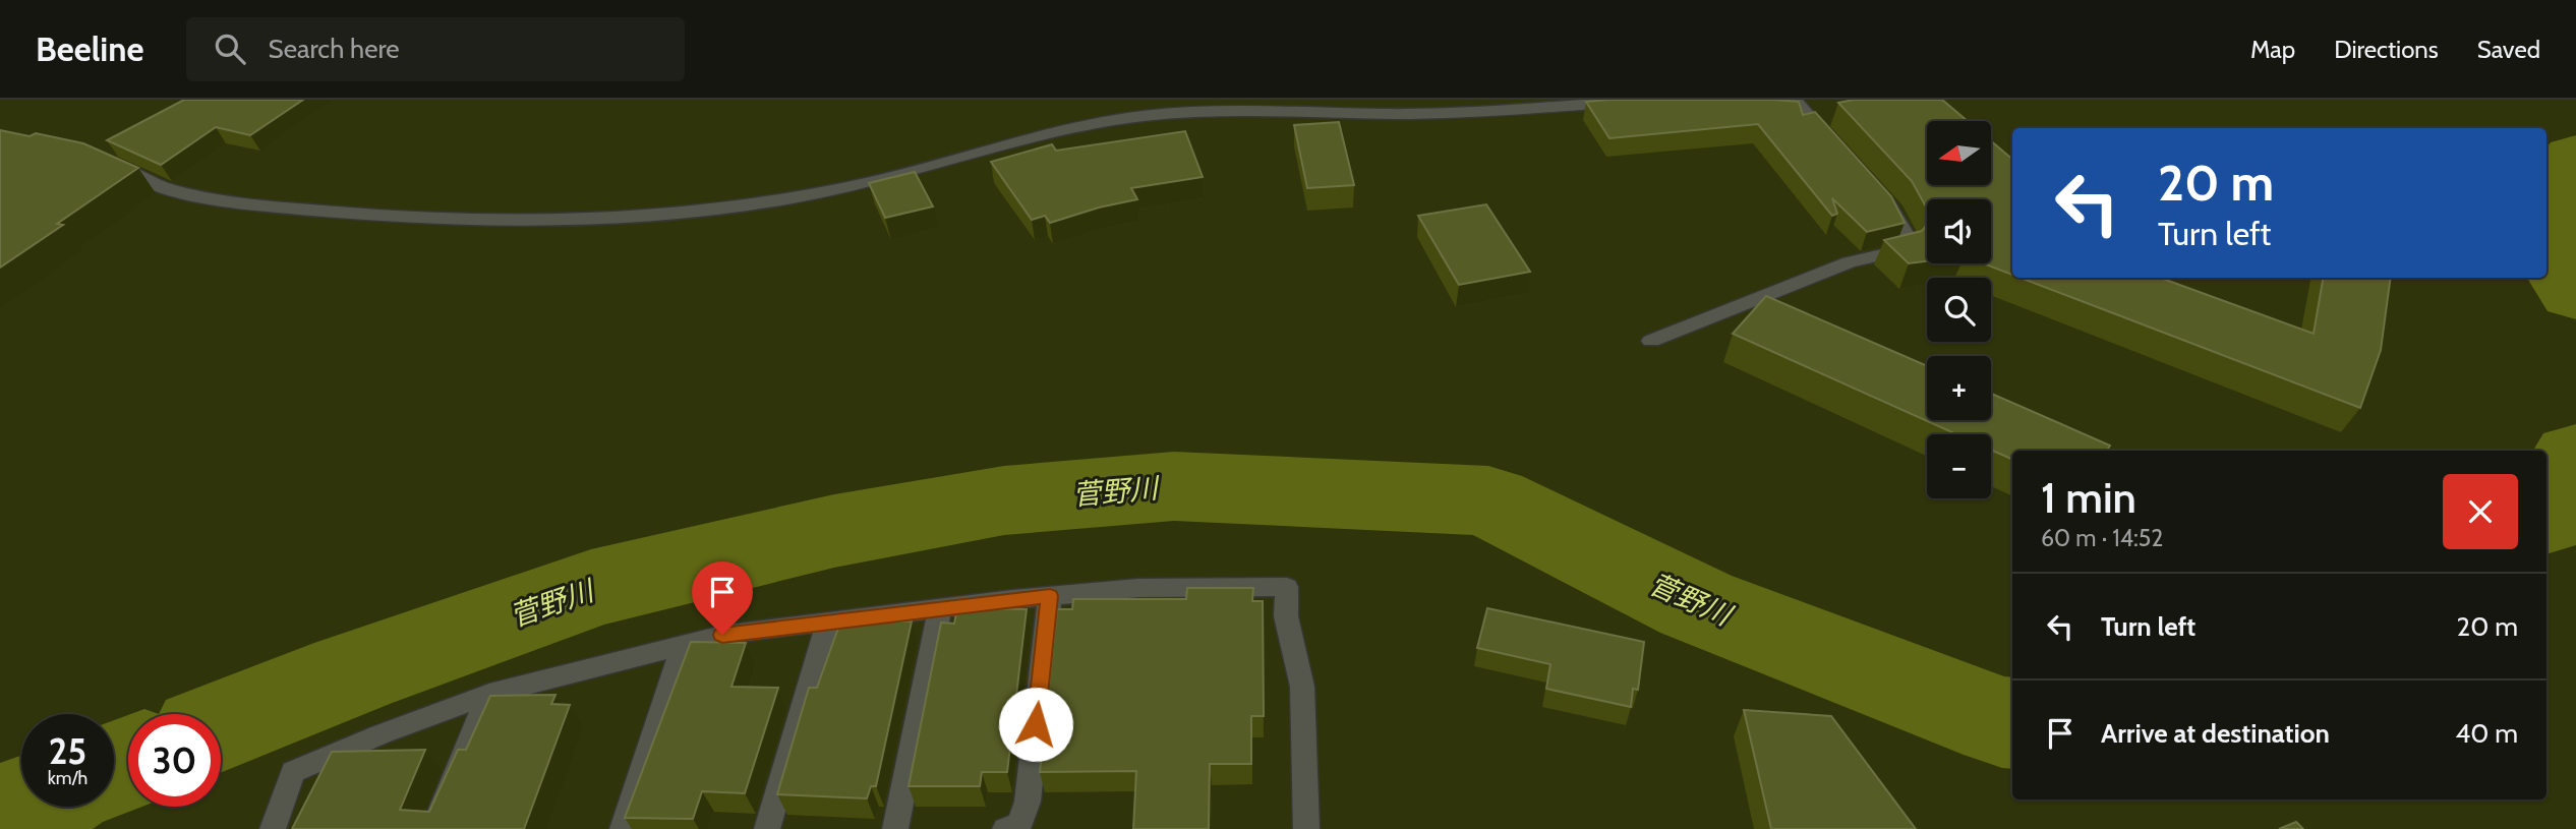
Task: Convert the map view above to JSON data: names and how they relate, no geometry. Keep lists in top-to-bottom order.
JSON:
{
  "water": ["菅野川"],
  "north": "left",
  "page": {
    "header": "Beeline",
    "search": "Search here",
    "nav": ["Map", "Directions", "Saved"],
    "map_buttons": ["+", "−"],
    "turn": ["20 m", "Turn left"],
    "heading": ["1 min", "60 m · 14:52"],
    "list": [
      {
        "name": "Turn left",
        "value": "20 m"
      },
      {
        "name": "Arrive at destination",
        "value": "40 m"
      }
    ],
    "speed": "25 km/h",
    "limit": "30"
  }
}
